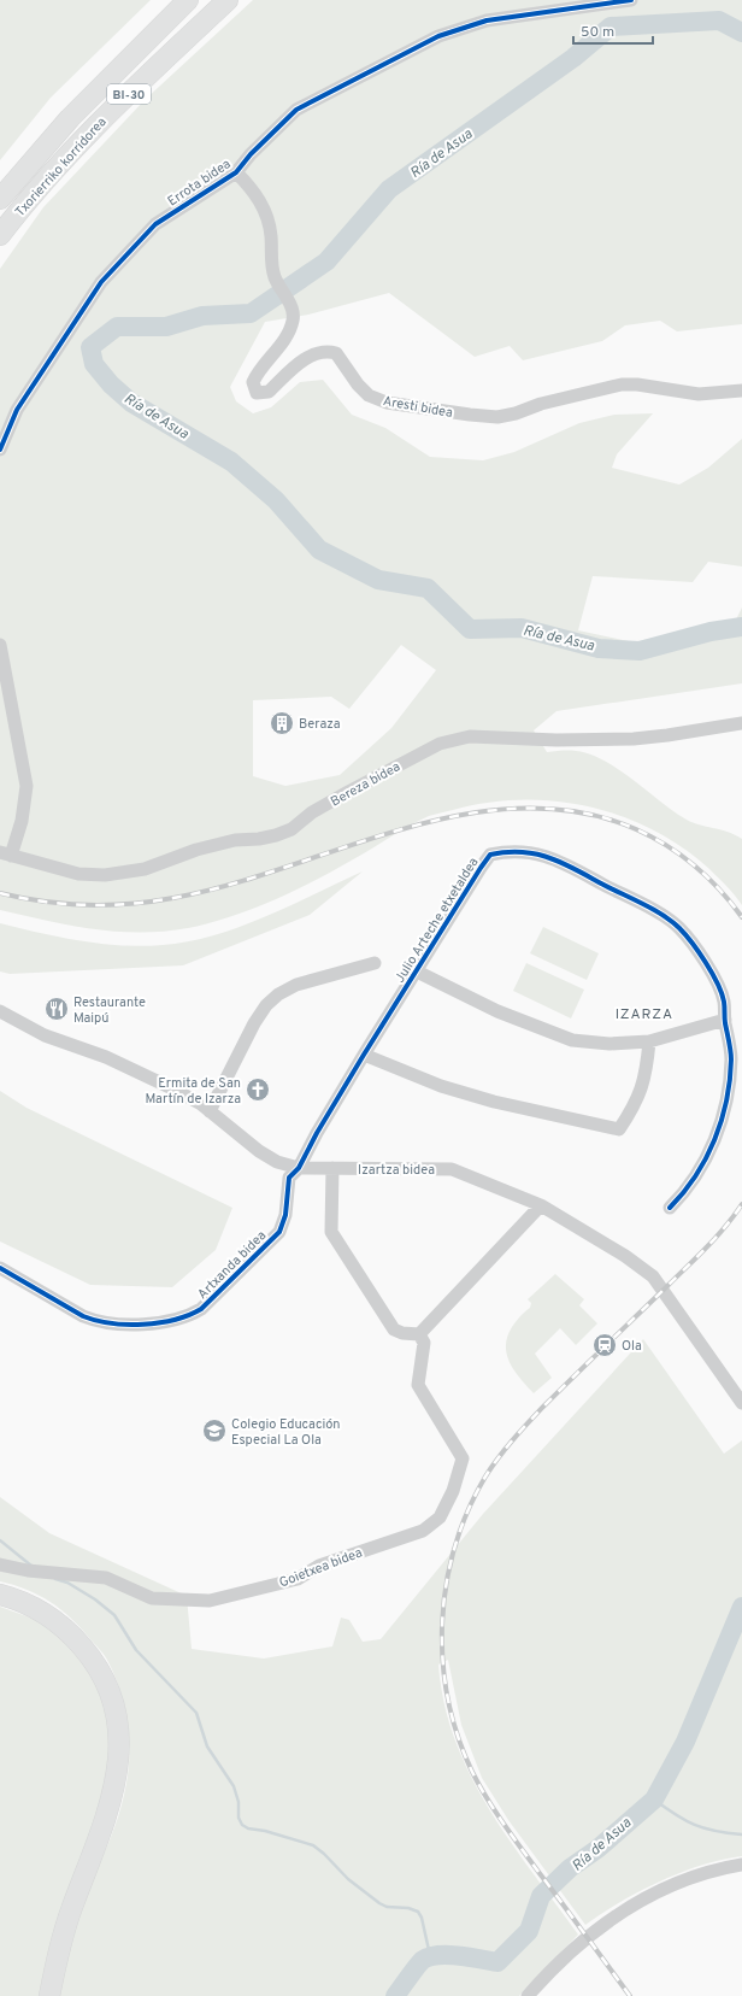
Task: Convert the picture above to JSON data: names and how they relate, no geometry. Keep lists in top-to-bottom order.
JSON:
{
  "streets": {
    "highway": ["BI-30", "Txorierriko korridorea"],
    "street": [
      "Errota bidea",
      "Aresti bidea",
      "Bereza bidea",
      "Julio Arteche etxetaldea",
      "Izartza bidea",
      "Artxanda bidea",
      "Goietxea bidea"
    ]
  },
  "crossings": [
    ["Errota bidea", "Aresti bidea"],
    ["Julio Arteche etxetaldea", "Izartza bidea"],
    ["Julio Arteche etxetaldea", "Artxanda bidea"],
    ["Izartza bidea", "Artxanda bidea"]
  ],
  "districts": ["IZARZA"],
  "water": ["Ría de Asua"],
  "places": {
    "building": ["Beraza"],
    "restaurant": ["Restaurante Maipú"],
    "church": ["Ermita de San Martín de Izarza"],
    "station": ["Ola"],
    "school or university": ["Colegio Educación Especial La Ola"]
  },
  "scale_bar": "50 m"
}
